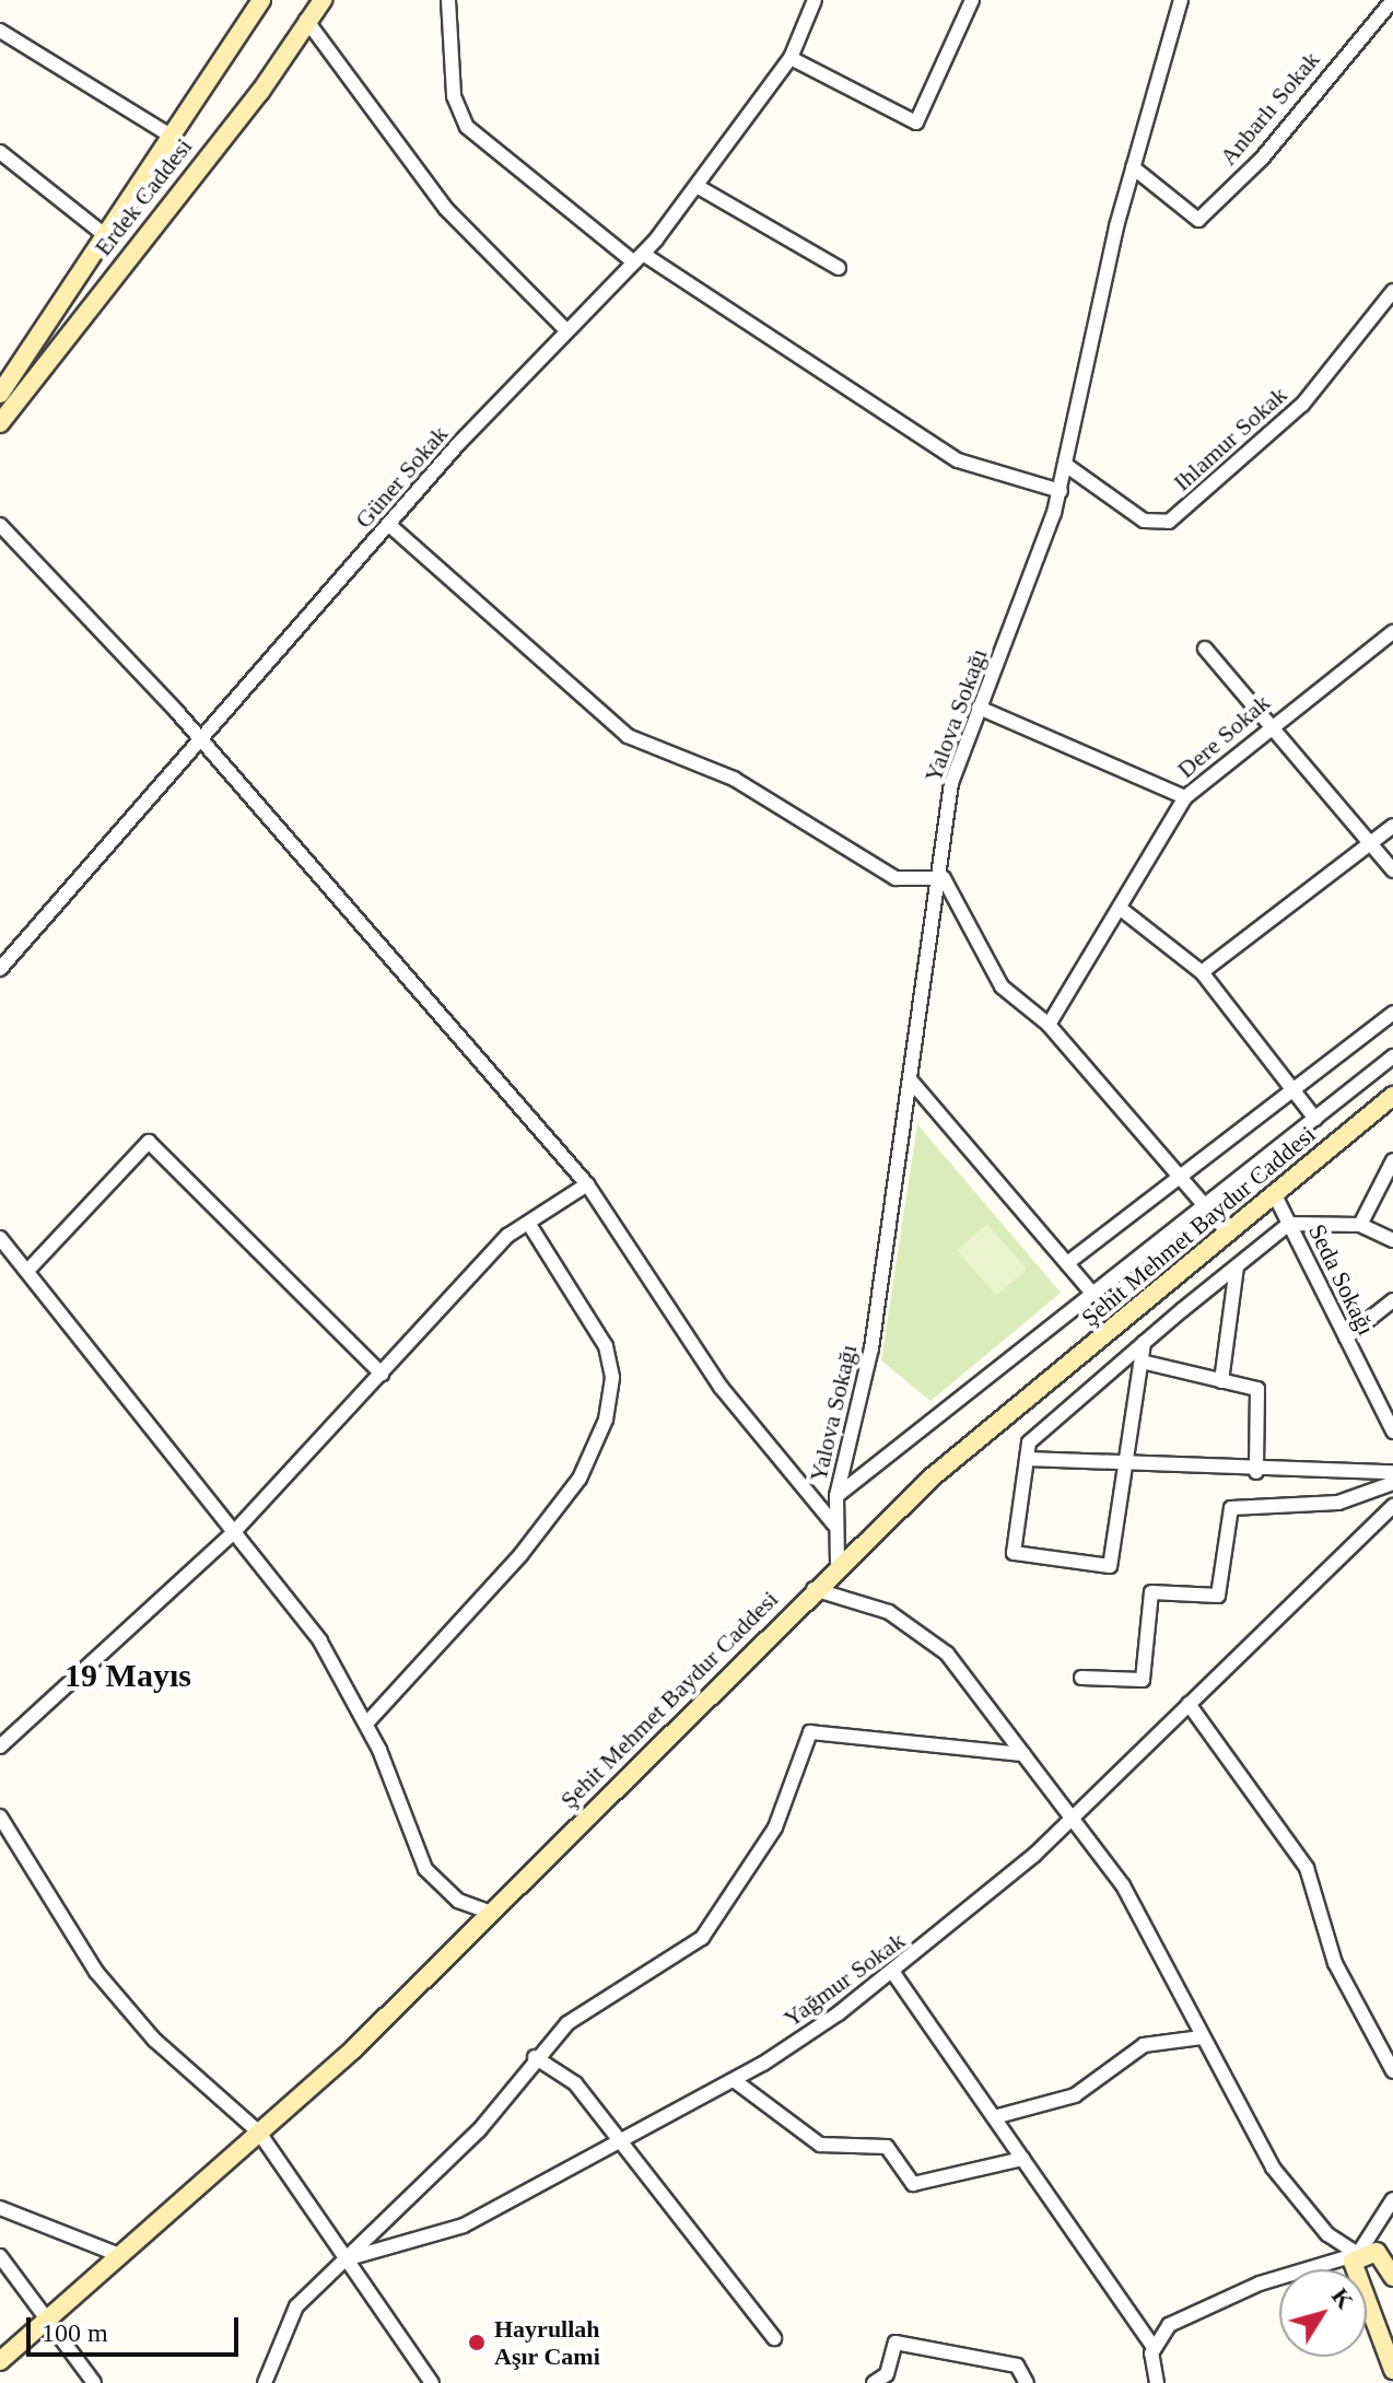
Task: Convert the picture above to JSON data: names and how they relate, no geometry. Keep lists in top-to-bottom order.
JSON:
{
  "streets": {
    "street": [
      "Anbarlı Sokak",
      "Erdek Caddesi",
      "Ihlamur Sokak",
      "Güner Sokak",
      "Yalova Sokağı",
      "Dere Sokak",
      "Şehit Mehmet Baydur Caddesi",
      "Seda Sokağı",
      "Yağmur Sokak"
    ]
  },
  "crossings": [
    ["Anbarlı Sokak", "Yalova Sokağı"],
    ["Ihlamur Sokak", "Yalova Sokağı"],
    ["Yalova Sokağı", "Şehit Mehmet Baydur Caddesi"],
    ["Şehit Mehmet Baydur Caddesi", "Seda Sokağı"]
  ],
  "districts": ["19 Mayıs"],
  "places": ["Hayrullah Aşır Cami"],
  "scale_bar": "100 m",
  "north": "top right"
}
